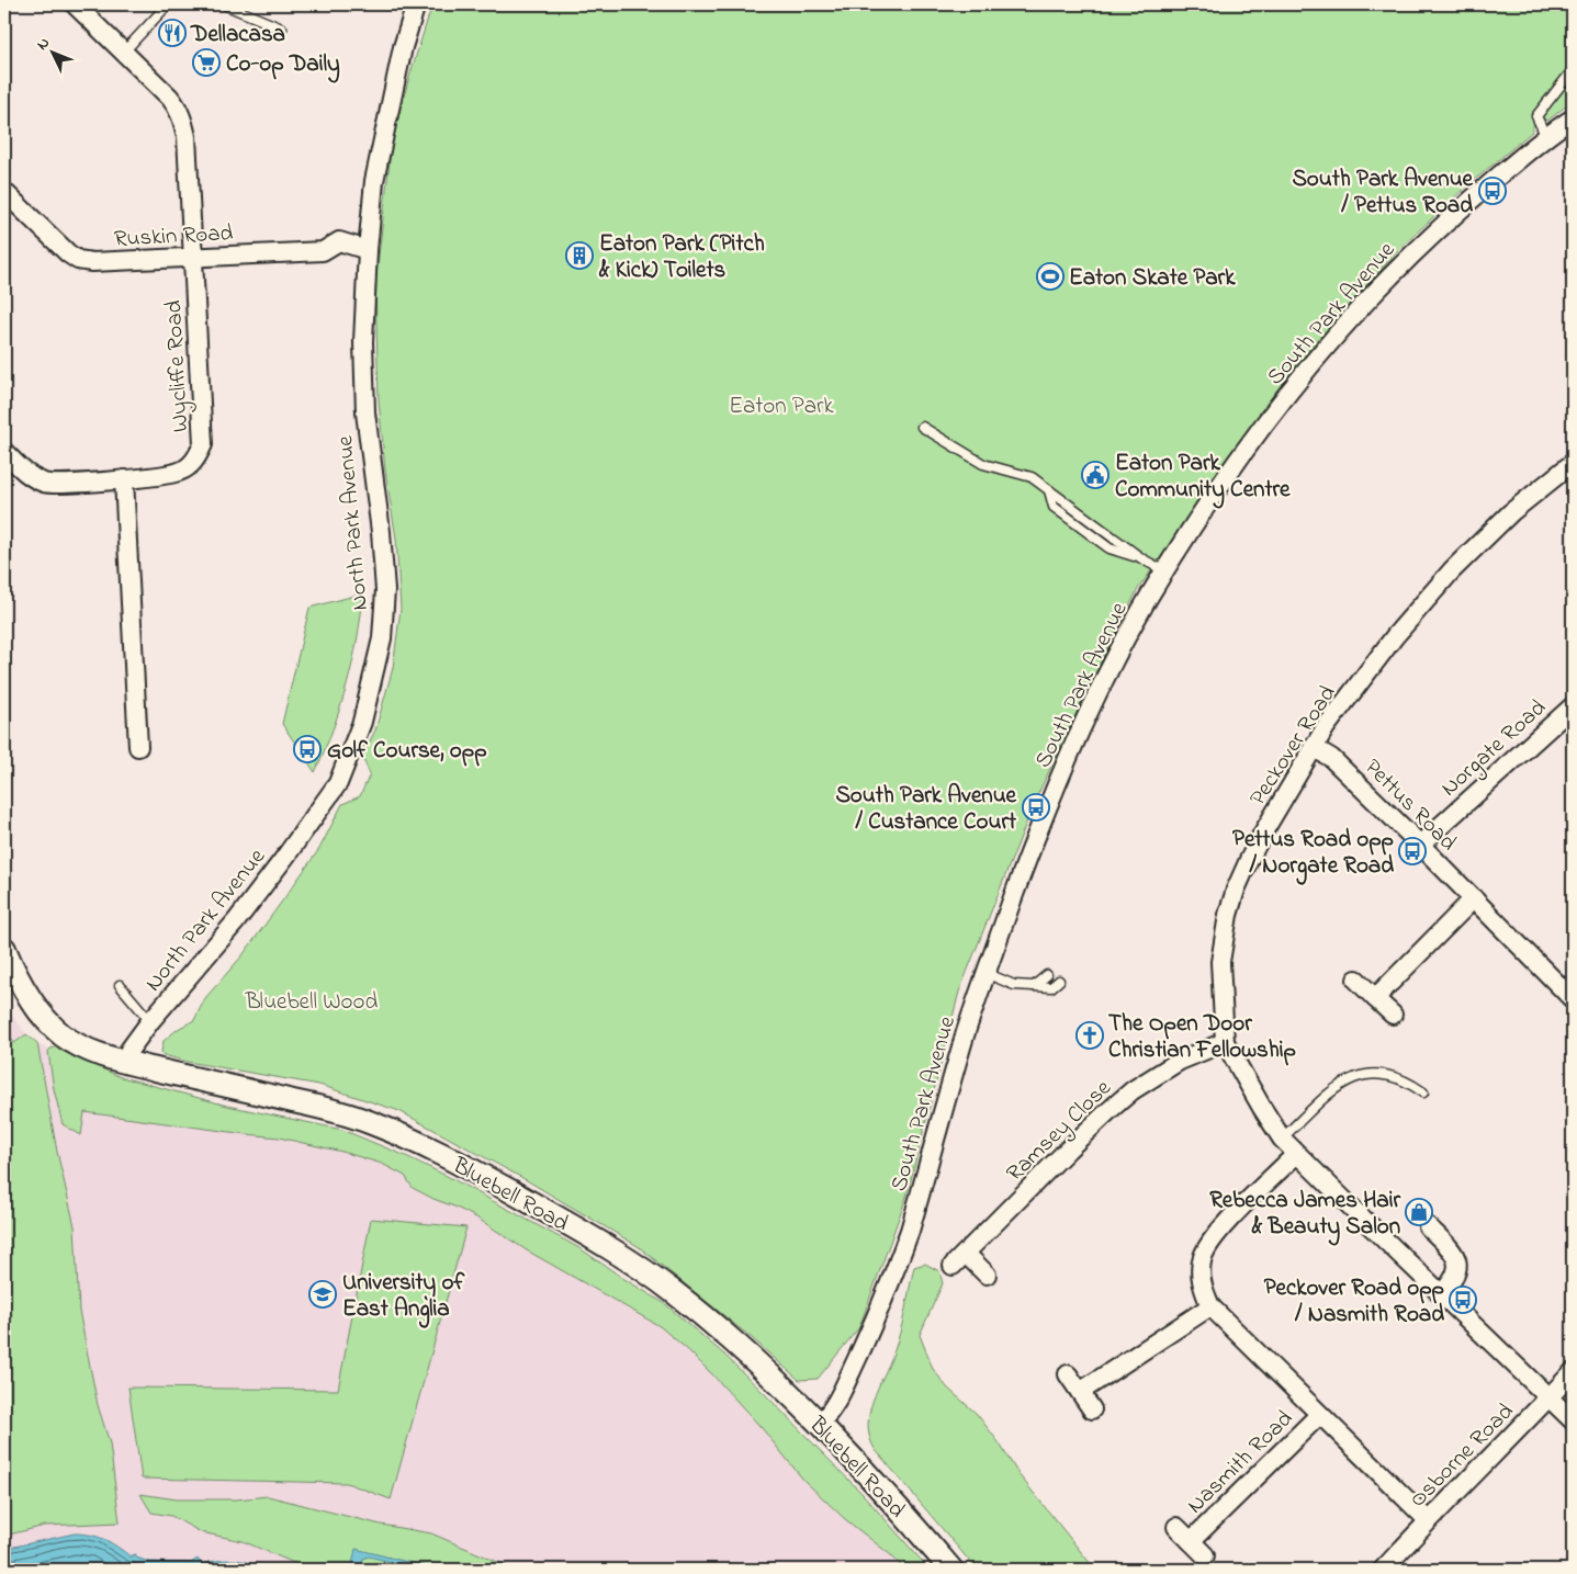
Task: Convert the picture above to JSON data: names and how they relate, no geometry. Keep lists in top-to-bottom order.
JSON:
{
  "streets": {
    "street": [
      "Ruskin Road",
      "South Park Avenue",
      "Wycliffe Road",
      "North Park Avenue",
      "Peckover Road",
      "Norgate Road",
      "Pettus Road",
      "Ramsey Close",
      "Bluebell Road",
      "Osborne Road",
      "Nasmith Road"
    ]
  },
  "crossings": [
    ["Ruskin Road", "Wycliffe Road"],
    ["Ruskin Road", "North Park Avenue"],
    ["South Park Avenue", "Bluebell Road"],
    ["North Park Avenue", "Bluebell Road"],
    ["Peckover Road", "Pettus Road"],
    ["Peckover Road", "Ramsey Close"],
    ["Peckover Road", "Osborne Road"],
    ["Peckover Road", "Nasmith Road"],
    ["Norgate Road", "Pettus Road"],
    ["Osborne Road", "Nasmith Road"]
  ],
  "parks": ["Eaton Park", "Bluebell Wood"],
  "places": {
    "restaurant": ["Dellacasa"],
    "supermarket": ["Co-op Daily"],
    "bus stop": [
      "South Park Avenue / Pettus Road",
      "Golf Course, opp",
      "South Park Avenue / Custance Court",
      "Pettus Road opp / Norgate Road",
      "Peckover Road opp / Nasmith Road"
    ],
    "building": ["Eaton Park (Pitch & Kick) Toilets"],
    "sports": ["Eaton Skate Park"],
    "public building": ["Eaton Park Community Centre"],
    "church": ["The Open Door Christian Fellowship"],
    "shop": ["Rebecca James Hair & Beauty Salon"],
    "school or university": ["University of East Anglia"]
  },
  "north": "top left"
}
